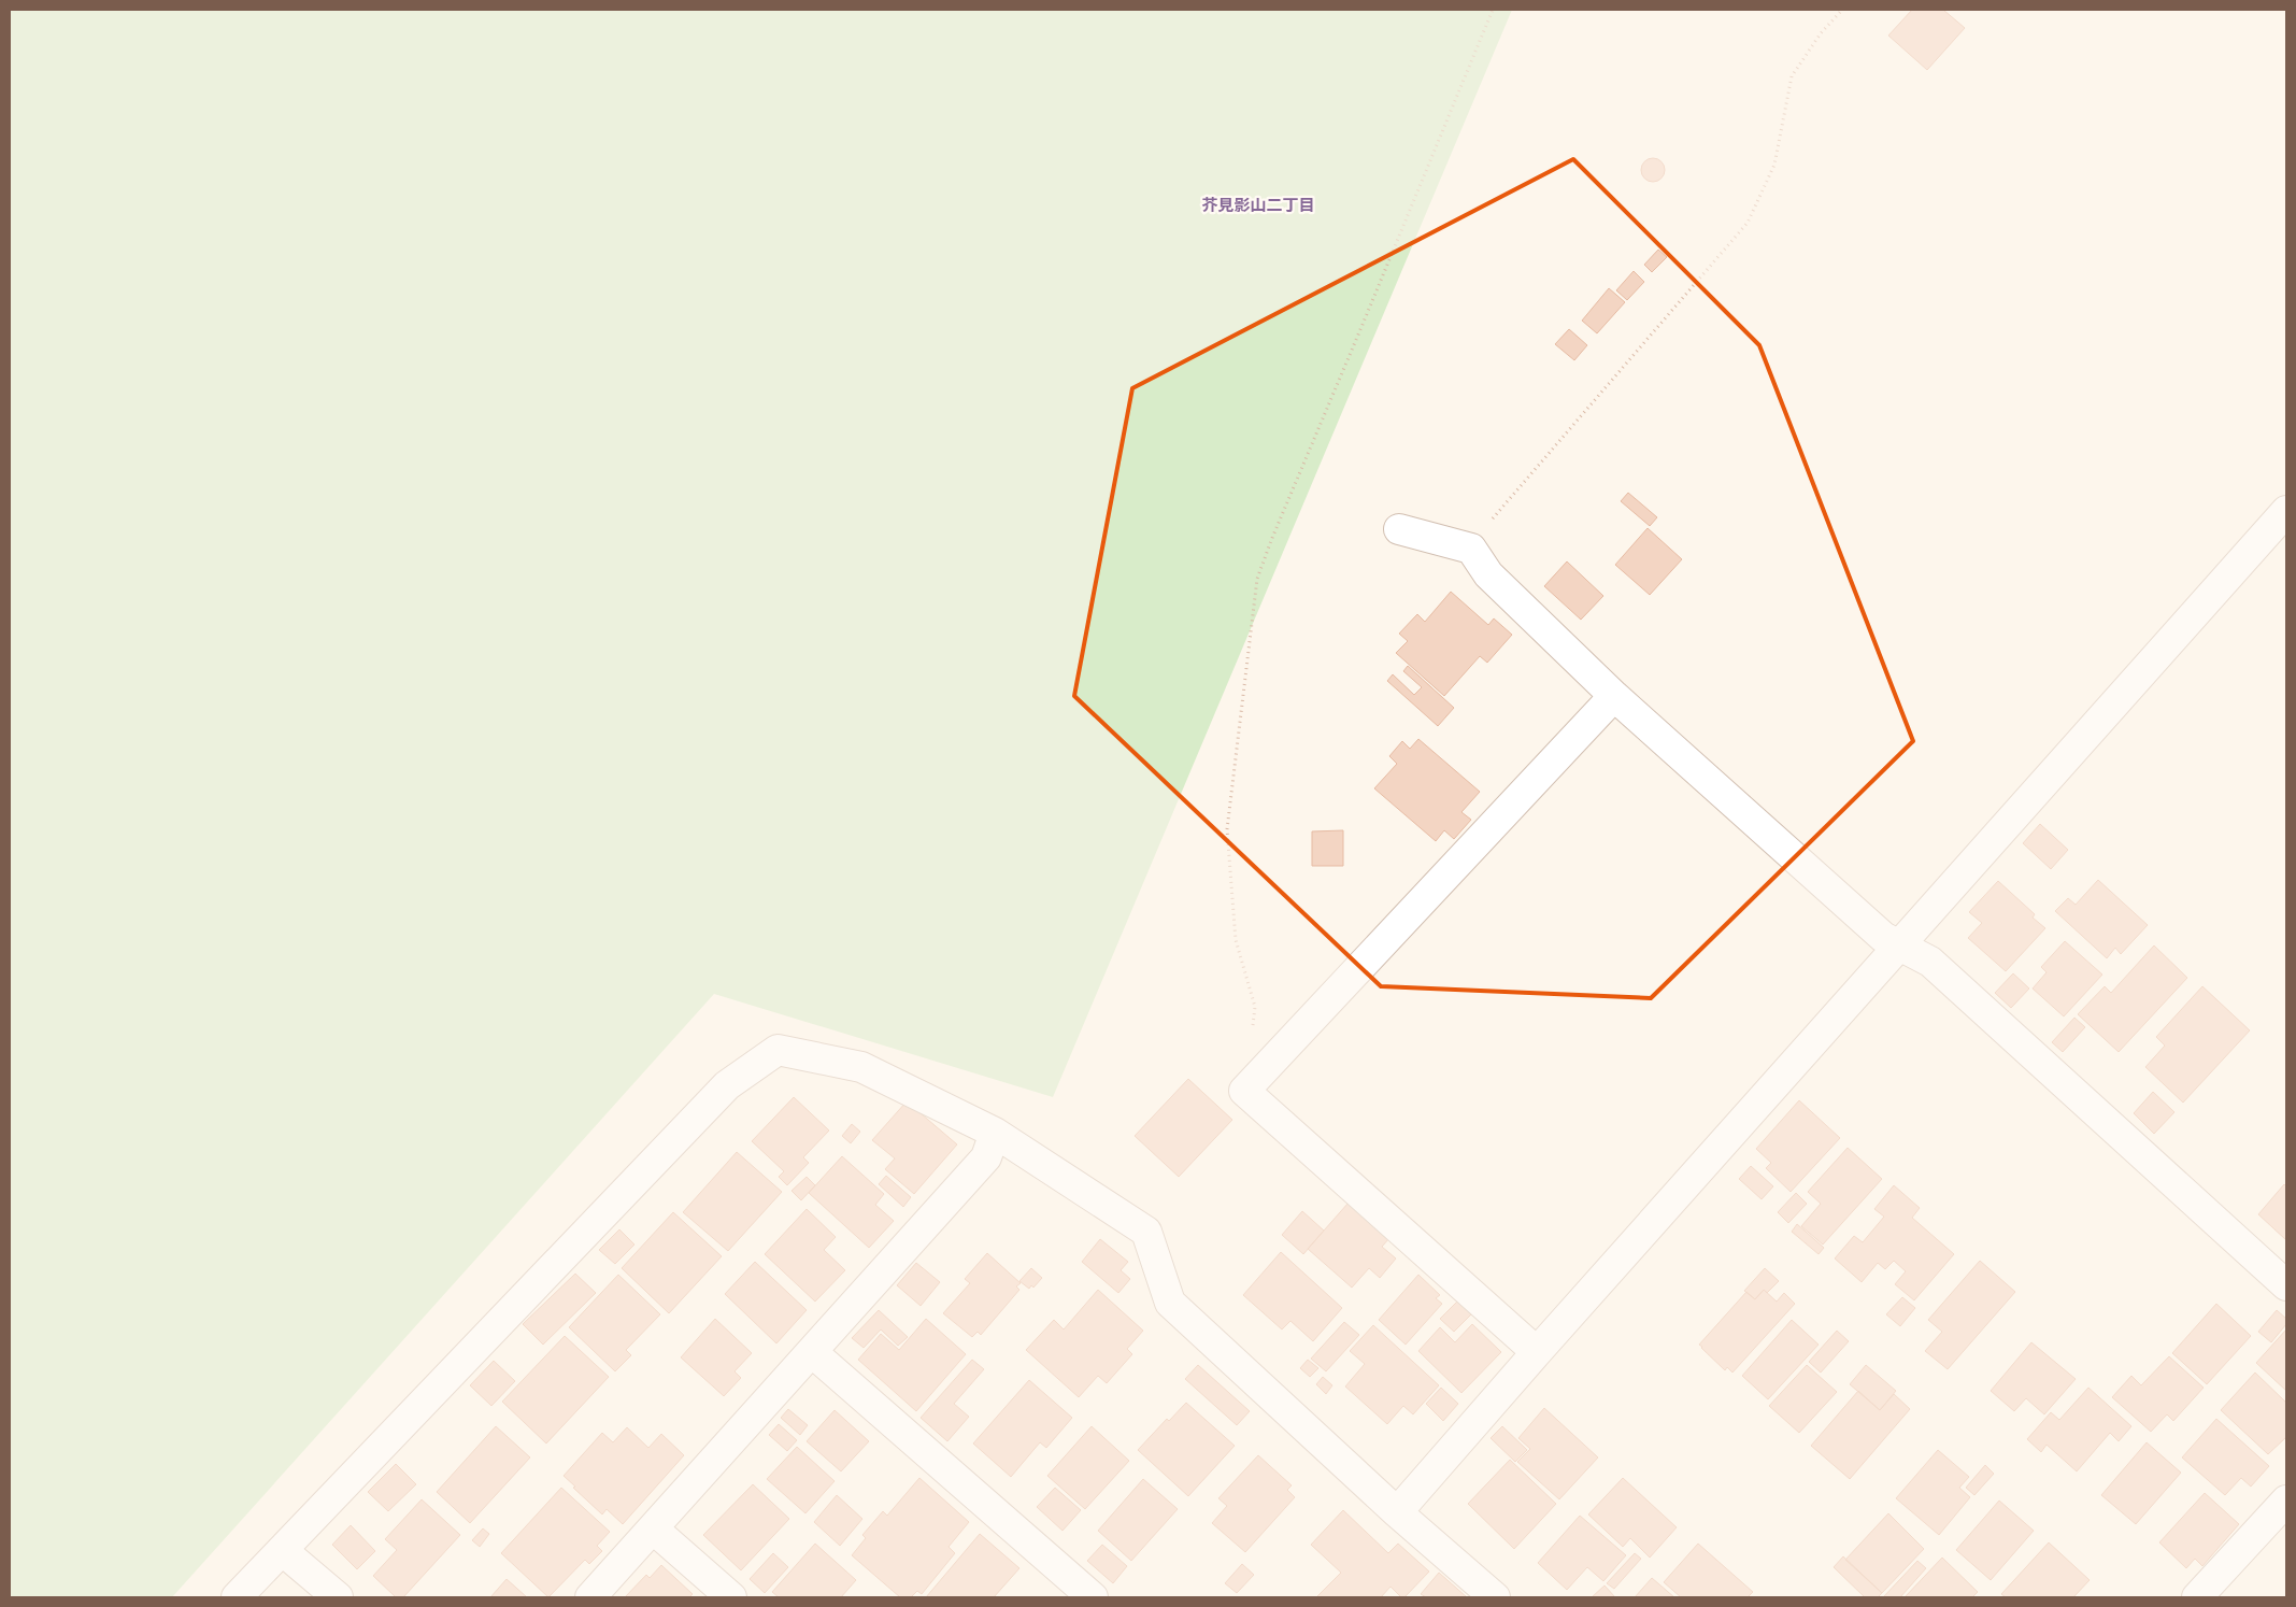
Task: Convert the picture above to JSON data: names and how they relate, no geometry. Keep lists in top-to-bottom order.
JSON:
{
  "districts": ["芥見影山二丁目"]
}
